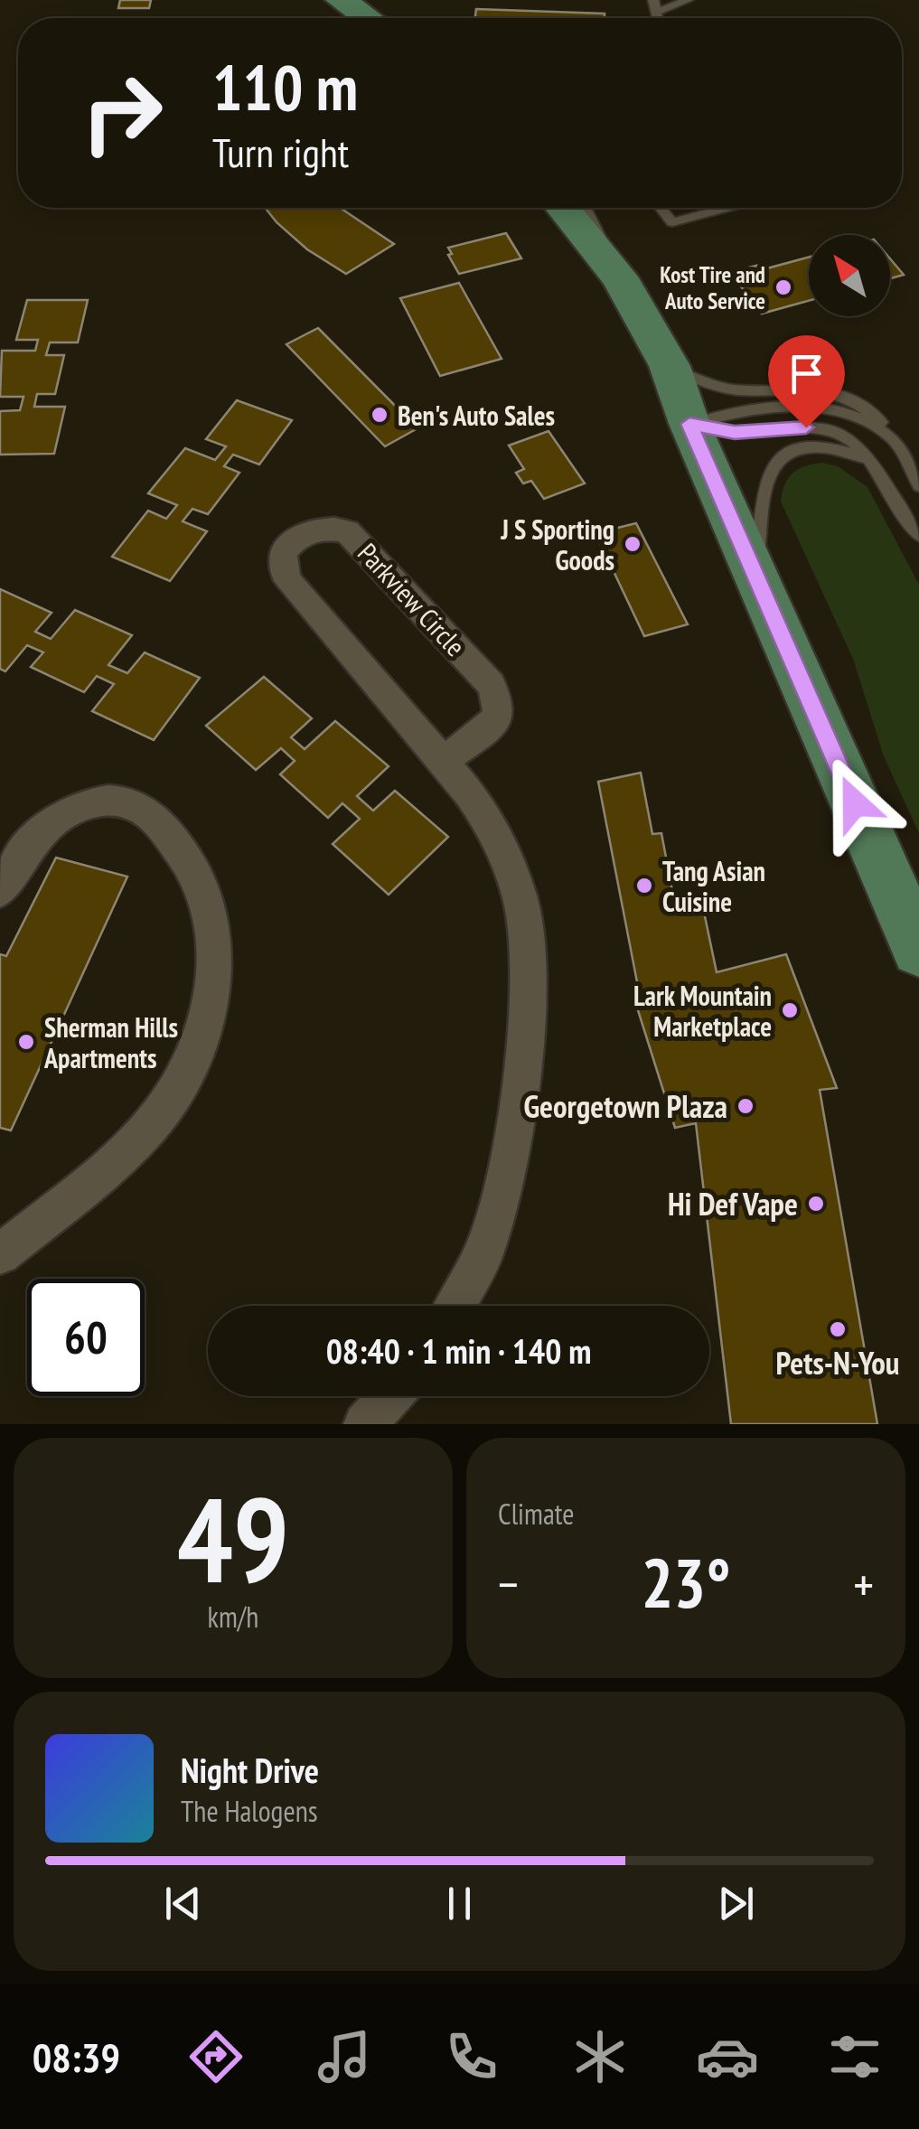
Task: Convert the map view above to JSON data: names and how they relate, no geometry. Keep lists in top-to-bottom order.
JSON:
{
  "streets": {
    "street": ["Parkview Circle"]
  },
  "places": [
    "Kost Tire and Auto Service",
    "Ben's Auto Sales",
    "J S Sporting Goods",
    "Tang Asian Cuisine",
    "Lark Mountain Marketplace",
    "Sherman Hills Apartments",
    "Georgetown Plaza",
    "Hi Def Vape",
    "Pets-N-You"
  ],
  "north": "top left",
  "page": {
    "turn": ["110 m", "Turn right"],
    "limit": "60",
    "trip": "08:40 · 1 min · 140 m",
    "tile": [
      ["49", "km/h"],
      "Climate"
    ],
    "heat": ["−", "23°", "+"],
    "song": ["Night Drive", "The Halogens"],
    "tabs": "08:39"
  }
}
